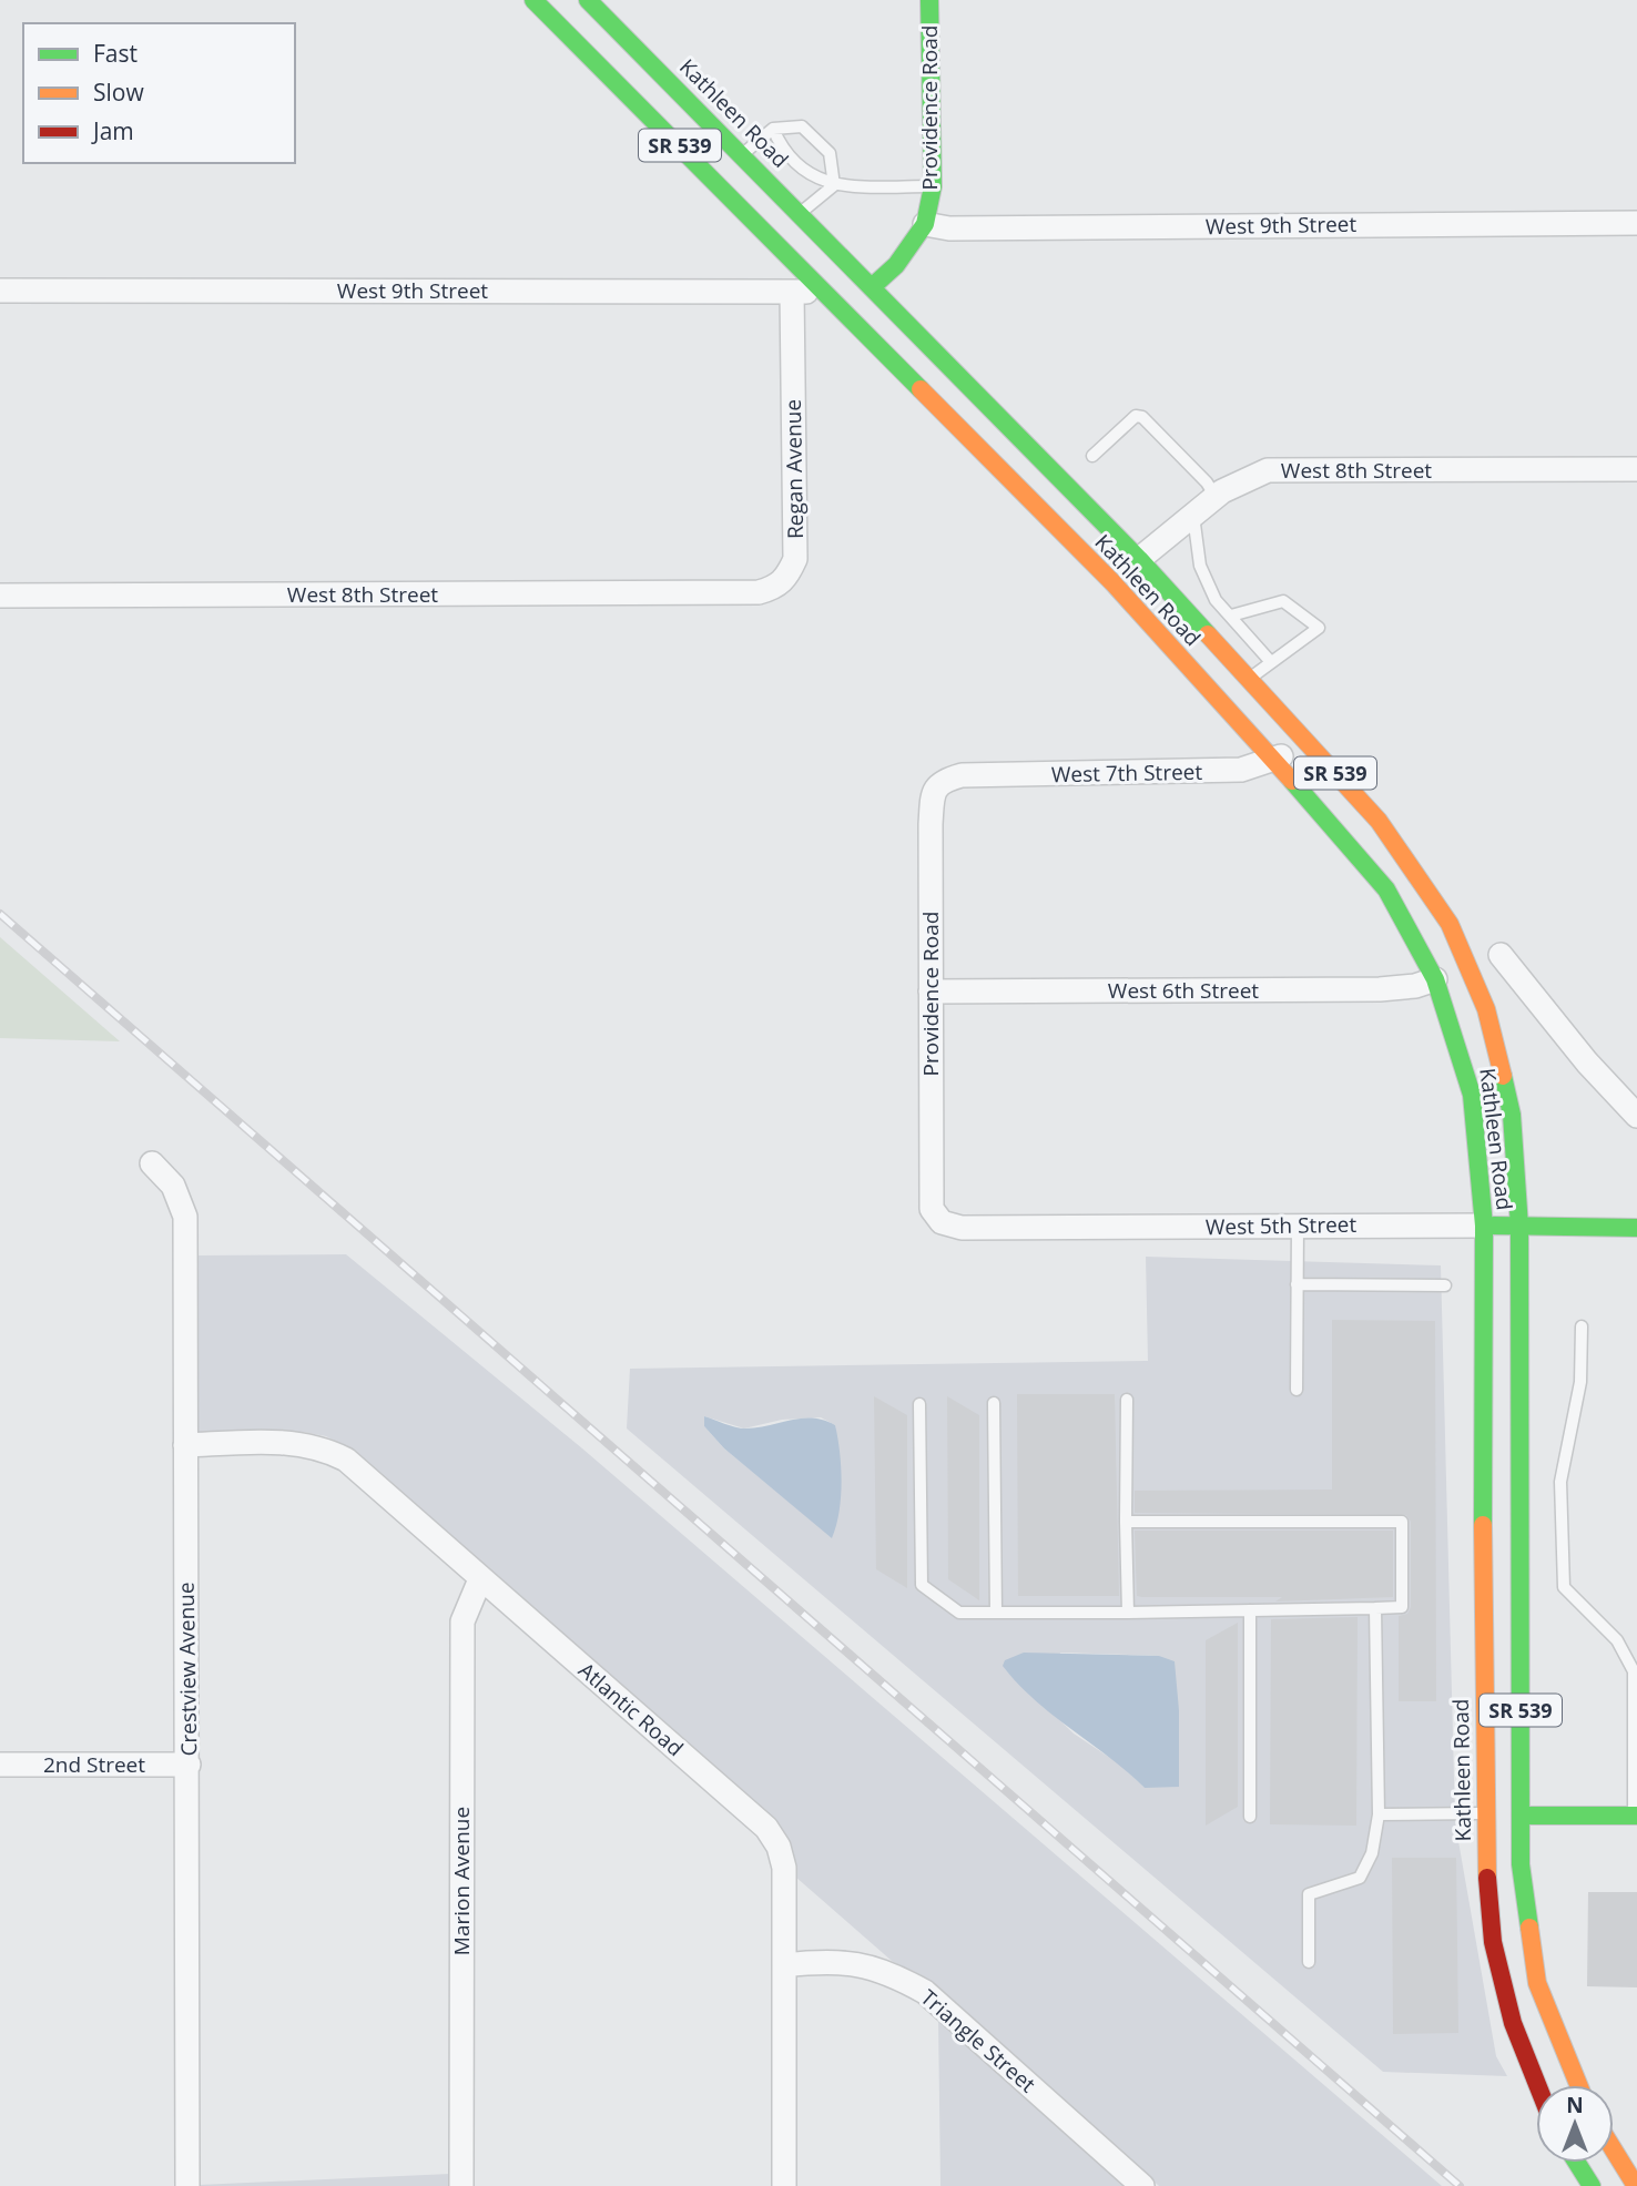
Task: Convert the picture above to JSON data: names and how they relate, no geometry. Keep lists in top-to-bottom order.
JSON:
{
  "streets": {
    "main road": [
      "Providence Road",
      "Kathleen Road",
      "SR 539",
      "West 5th Street"
    ],
    "street": [
      "West 9th Street",
      "Regan Avenue",
      "West 8th Street",
      "West 7th Street",
      "West 6th Street",
      "Crestview Avenue",
      "Atlantic Road",
      "2nd Street",
      "Marion Avenue",
      "Triangle Street"
    ]
  },
  "crossings": [
    ["Providence Road", "Kathleen Road"],
    ["Providence Road", "West 9th Street"],
    ["Providence Road", "West 7th Street"],
    ["Providence Road", "West 6th Street"],
    ["Providence Road", "West 5th Street"],
    ["Kathleen Road", "West 9th Street"],
    ["Kathleen Road", "West 8th Street"],
    ["Kathleen Road", "West 7th Street"],
    ["Kathleen Road", "West 6th Street"],
    ["Kathleen Road", "West 5th Street"],
    ["West 9th Street", "Regan Avenue"],
    ["Regan Avenue", "West 8th Street"],
    ["Crestview Avenue", "Atlantic Road"],
    ["Crestview Avenue", "2nd Street"],
    ["Atlantic Road", "Marion Avenue"],
    ["Atlantic Road", "Triangle Street"]
  ],
  "legend": ["Fast", "Slow", "Jam"],
  "north": "top"
}
